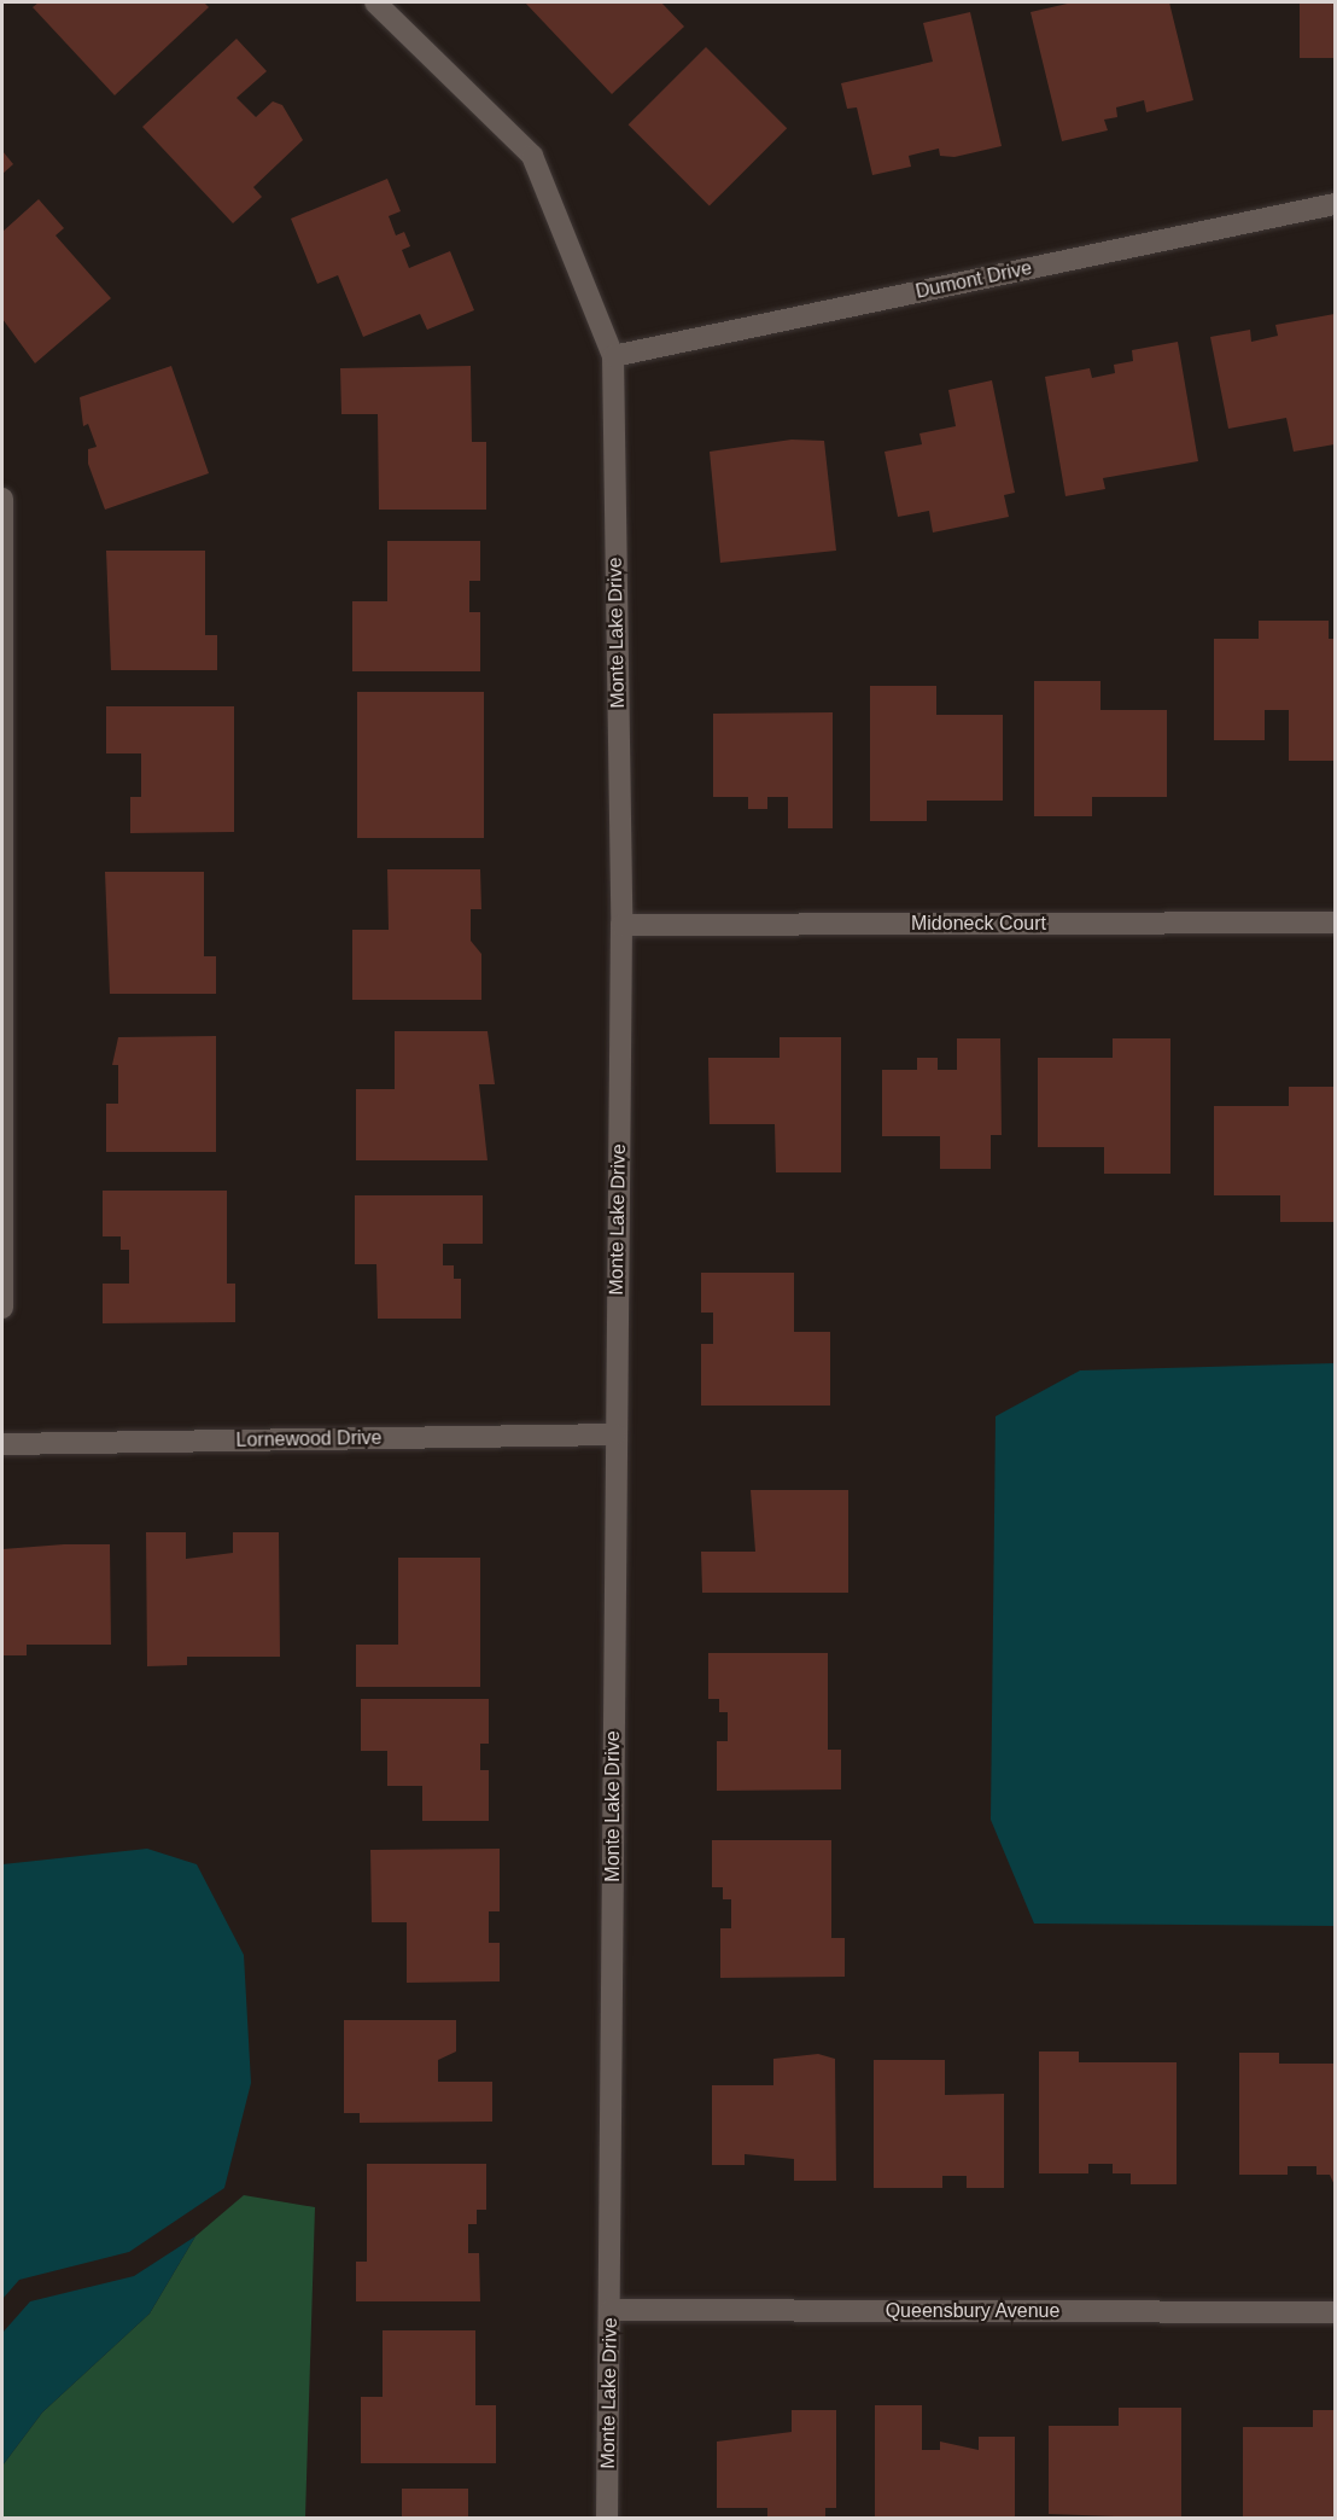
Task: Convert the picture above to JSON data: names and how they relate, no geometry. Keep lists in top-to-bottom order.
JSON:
{
  "streets": {
    "street": [
      "Dumont Drive",
      "Monte Lake Drive",
      "Midoneck Court",
      "Lornewood Drive",
      "Queensbury Avenue"
    ]
  },
  "crossings": [
    ["Dumont Drive", "Monte Lake Drive"],
    ["Monte Lake Drive", "Midoneck Court"],
    ["Monte Lake Drive", "Lornewood Drive"],
    ["Monte Lake Drive", "Queensbury Avenue"]
  ]
}
